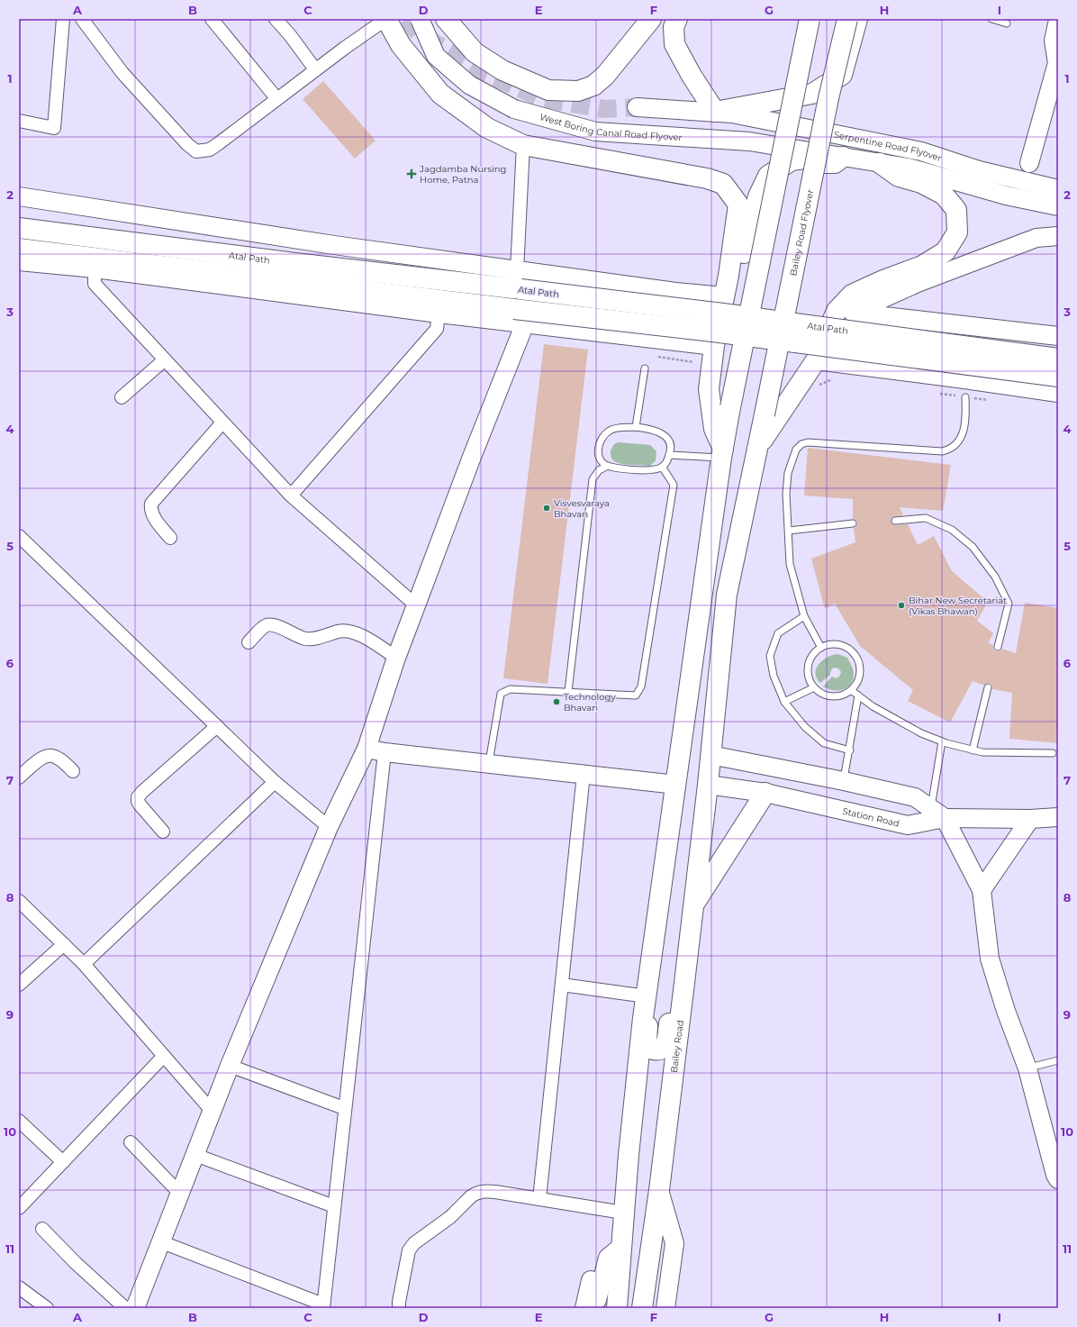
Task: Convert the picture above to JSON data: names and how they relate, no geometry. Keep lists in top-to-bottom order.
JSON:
{
  "streets": {
    "main road": ["Bailey Road Flyover", "Atal Path", "Bailey Road"],
    "street": ["West Boring Canal Road Flyover", "Serpentine Road Flyover", "Station Road"]
  },
  "crossings": [
    ["West Boring Canal Road Flyover", "Serpentine Road Flyover"],
    ["Bailey Road Flyover", "Bailey Road"],
    ["Station Road", "Bailey Road"]
  ],
  "places": {
    "health": ["Jagdamba Nursing Home, Patna"],
    "other": ["Visvesvaraya Bhavan", "Bihar New Secretariat (Vikas Bhawan)", "Technology Bhavan"]
  },
  "grid": {
    "columns": [
      "A",
      "B",
      "C",
      "D",
      "E",
      "F",
      "G",
      "H",
      "I"
    ],
    "rows": [
      "1",
      "2",
      "3",
      "4",
      "5",
      "6",
      "7",
      "8",
      "9",
      "10",
      "11"
    ]
  }
}
